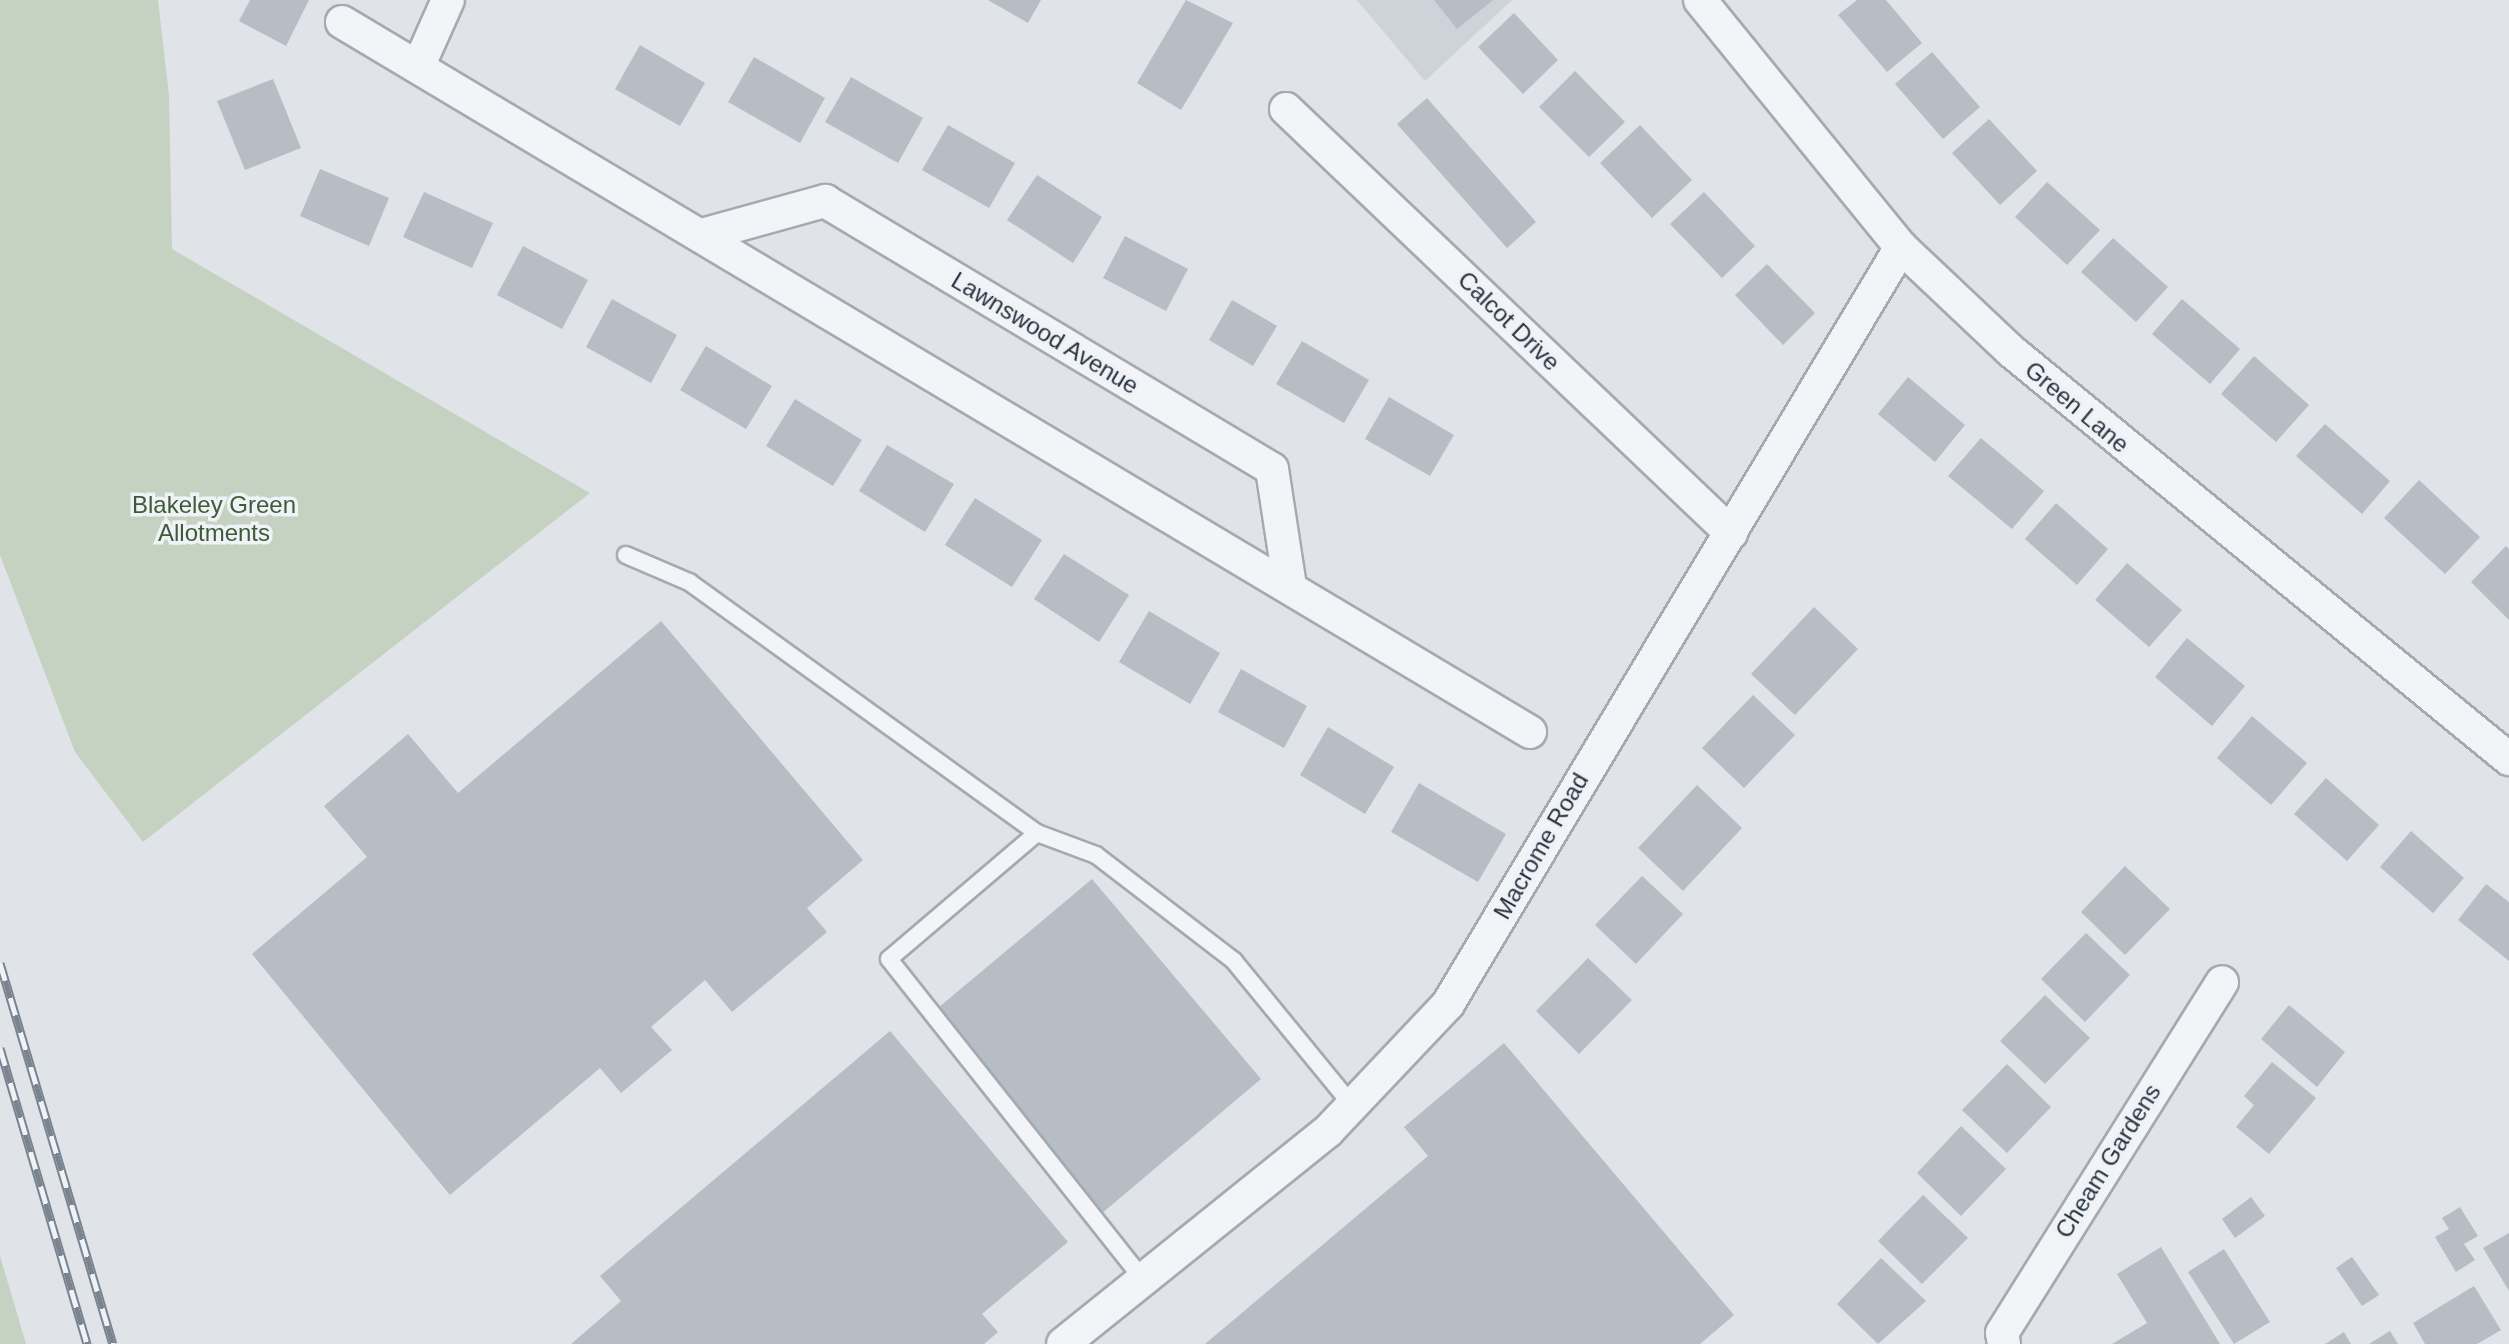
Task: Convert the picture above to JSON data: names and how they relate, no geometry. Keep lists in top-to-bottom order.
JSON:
{
  "streets": {
    "street": [
      "Calcot Drive",
      "Lawnswood Avenue",
      "Green Lane",
      "Macrome Road",
      "Cheam Gardens"
    ]
  },
  "crossings": [
    ["Calcot Drive", "Macrome Road"],
    ["Green Lane", "Macrome Road"]
  ],
  "parks": ["Blakeley Green Allotments"]
}
